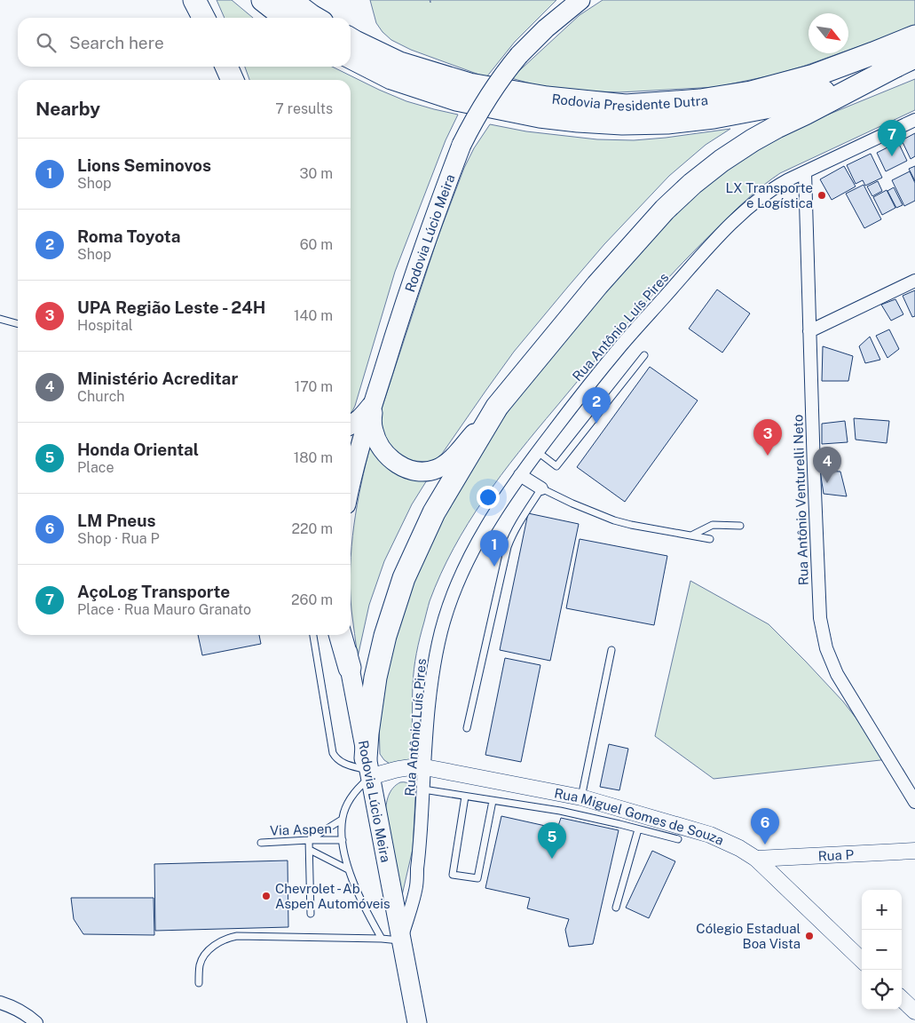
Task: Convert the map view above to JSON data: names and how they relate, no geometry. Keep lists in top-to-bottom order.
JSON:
{
  "streets": {
    "highway": ["Rodovia Presidente Dutra"],
    "main road": ["Rodovia Lúcio Meira"],
    "street": [
      "Rua Antônio Luís Pires",
      "Rua Antônio Venturelli Neto",
      "Rua Miguel Gomes de Souza",
      "Rua P"
    ],
    "lane": ["Via Aspen"]
  },
  "crossings": [
    ["Rodovia Lúcio Meira", "Rua Antônio Luís Pires"],
    ["Rodovia Lúcio Meira", "Rua Miguel Gomes de Souza"],
    ["Rua Antônio Luís Pires", "Rua Antônio Venturelli Neto"],
    ["Rua Antônio Luís Pires", "Rua Miguel Gomes de Souza"],
    ["Rua Miguel Gomes de Souza", "Rua P"]
  ],
  "places": ["LX Transporte e Logística", "Chevrolet - Ab Aspen Automóveis", "Cólegio Estadual Boa Vista"],
  "north": "bottom right",
  "page": {
    "search": "Search here",
    "heading": ["Nearby", "7 results"],
    "pins": [
      "7",
      "2",
      "3",
      "4",
      "1",
      "6",
      "5"
    ],
    "list": [
      {
        "mark": "1",
        "name": "Lions Seminovos",
        "note": "Shop",
        "value": "30 m"
      },
      {
        "mark": "2",
        "name": "Roma Toyota",
        "note": "Shop",
        "value": "60 m"
      },
      {
        "mark": "3",
        "name": "UPA Região Leste - 24H",
        "note": "Hospital",
        "value": "140 m"
      },
      {
        "mark": "4",
        "name": "Ministério Acreditar",
        "note": "Church",
        "value": "170 m"
      },
      {
        "mark": "5",
        "name": "Honda Oriental",
        "note": "Place",
        "value": "180 m"
      },
      {
        "mark": "6",
        "name": "LM Pneus",
        "note": "Shop · Rua P",
        "value": "220 m"
      },
      {
        "mark": "7",
        "name": "AçoLog Transporte",
        "note": "Place · Rua Mauro Granato",
        "value": "260 m"
      }
    ],
    "map_buttons": ["+", "−"]
  }
}
